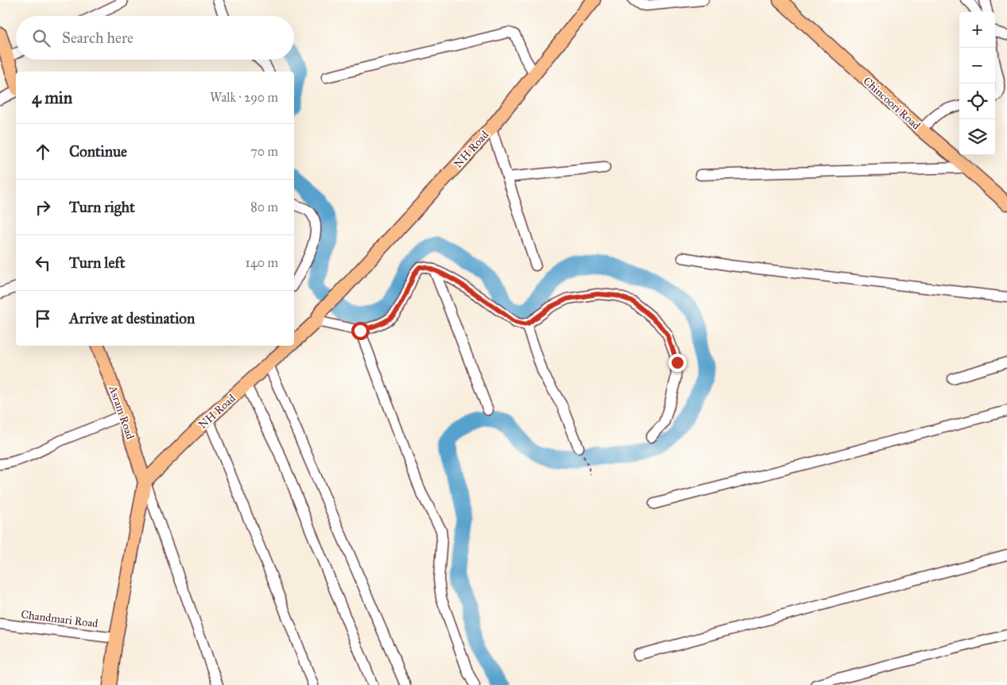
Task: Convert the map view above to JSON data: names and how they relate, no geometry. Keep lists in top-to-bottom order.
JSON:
{
  "streets": {
    "main road": ["Chincoori Road", "NH Road", "Asram Road"],
    "street": ["Chandmari Road"]
  },
  "crossings": [
    ["NH Road", "Asram Road"]
  ],
  "page": {
    "map_buttons": ["+", "−"],
    "search": "Search here",
    "heading": ["4 min", "Walk · 290 m"],
    "list": [
      ["Continue", "70 m"],
      ["Turn right", "80 m"],
      ["Turn left", "140 m"],
      "Arrive at destination"
    ]
  }
}
